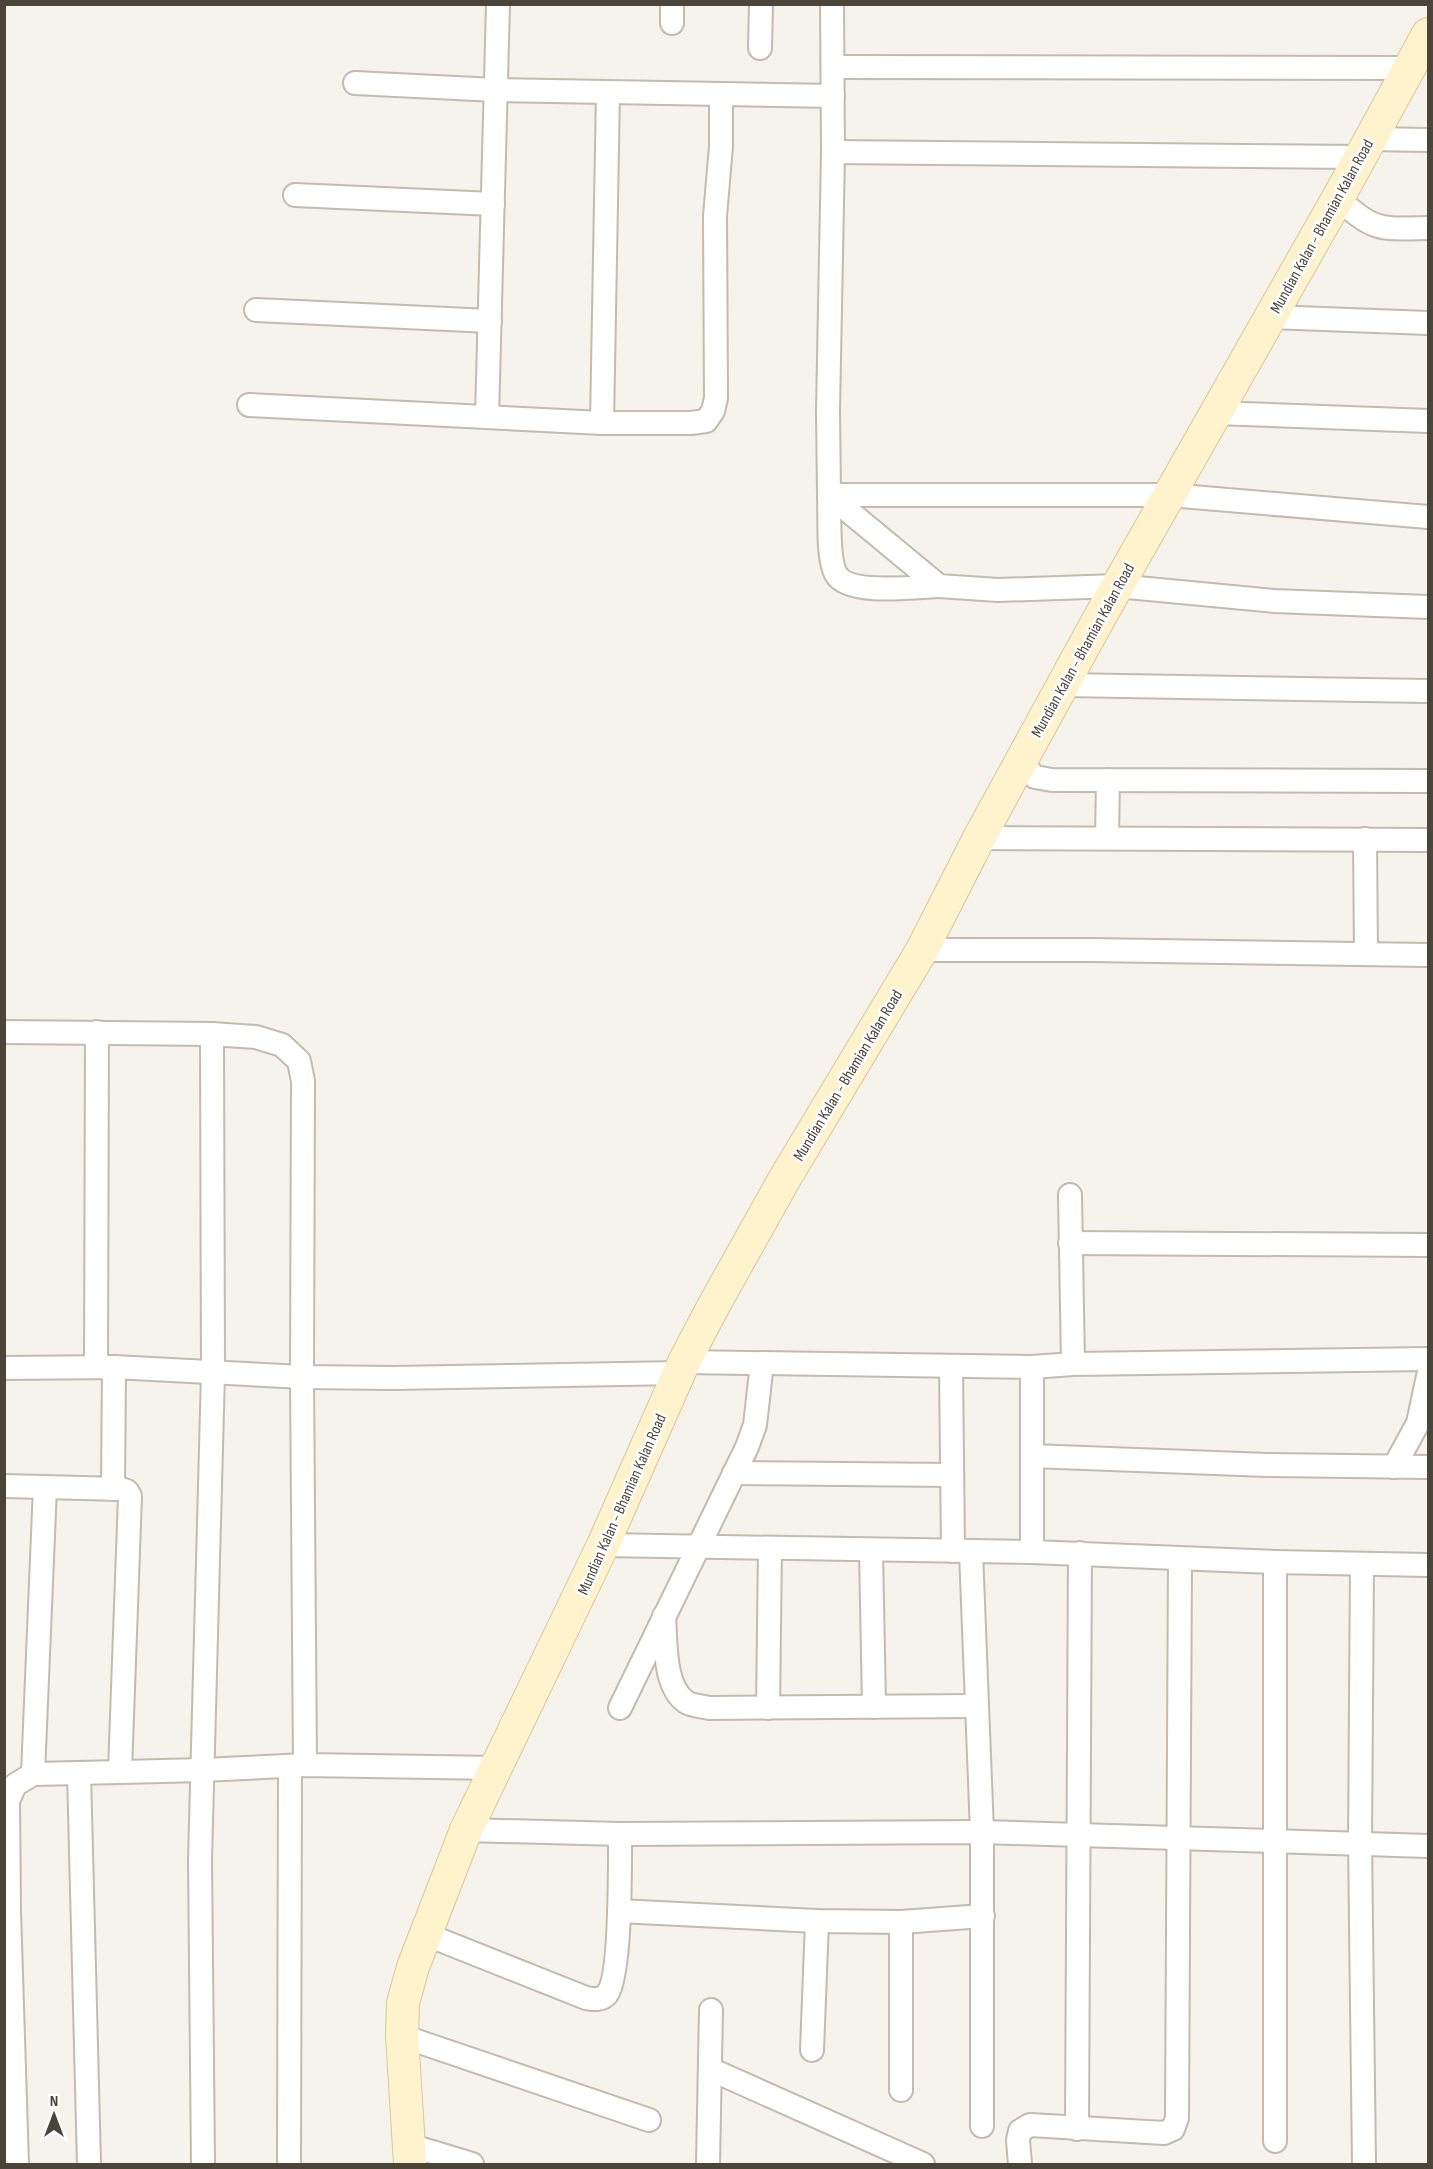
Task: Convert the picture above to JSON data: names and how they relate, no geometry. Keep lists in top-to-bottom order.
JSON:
{
  "streets": {
    "street": ["Mundian Kalan - Bhamian Kalan Road"]
  },
  "north": "top"
}
